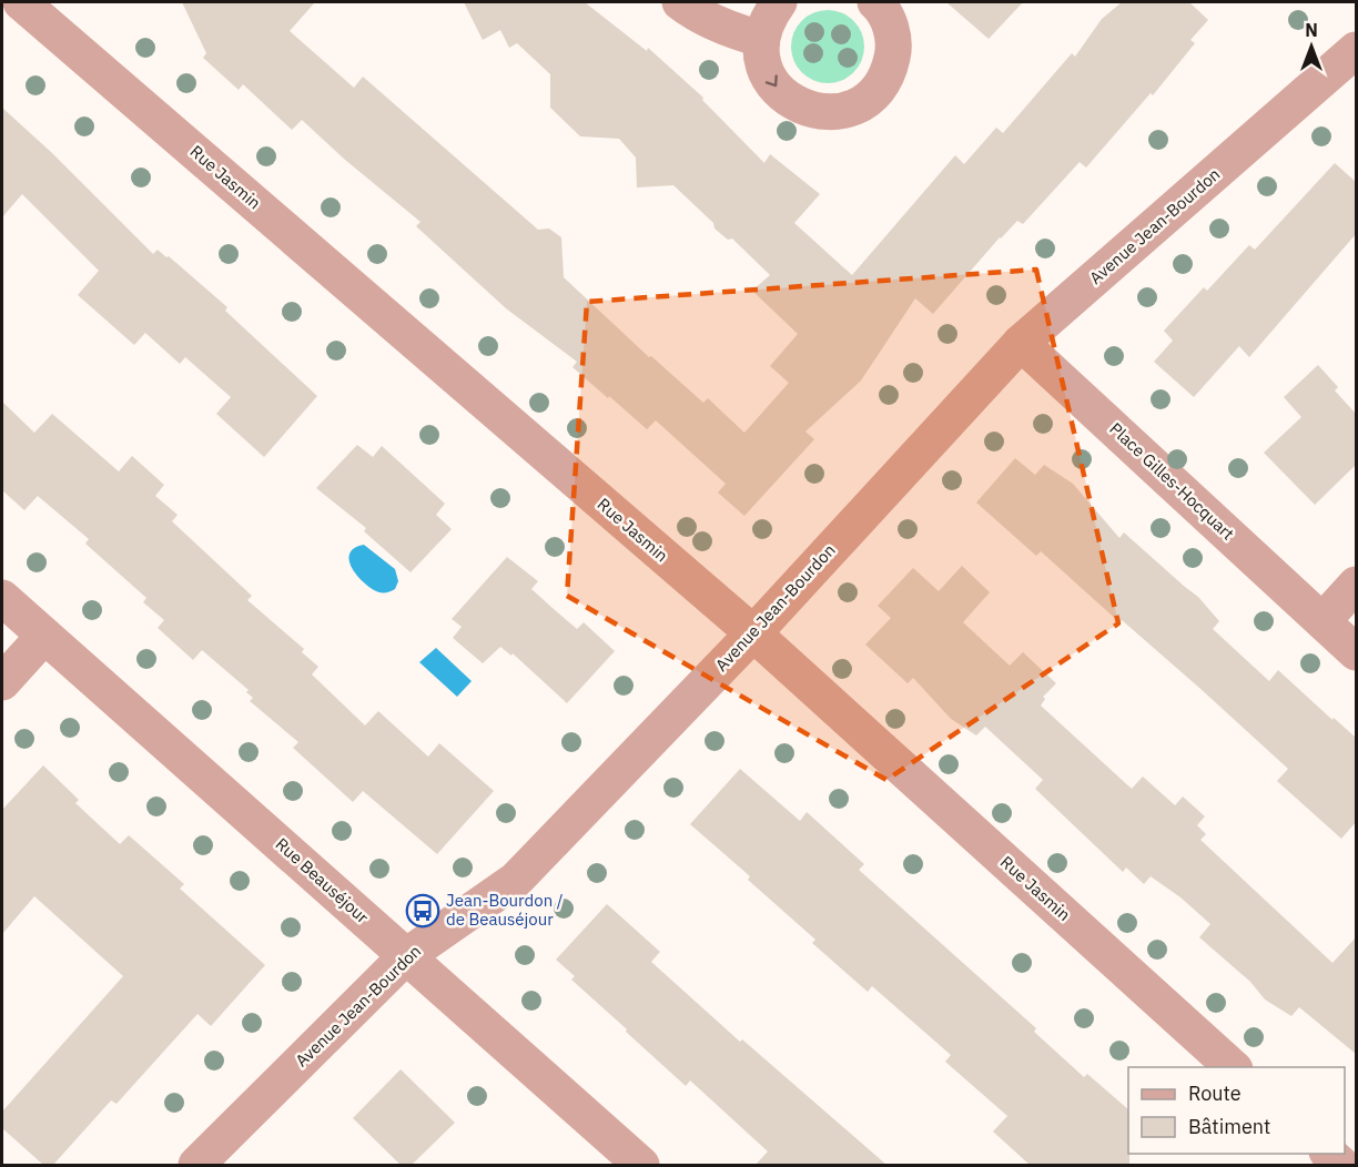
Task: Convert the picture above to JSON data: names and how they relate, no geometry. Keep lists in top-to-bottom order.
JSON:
{
  "streets": {
    "street": [
      "Rue Jasmin",
      "Avenue Jean-Bourdon",
      "Place Gilles-Hocquart",
      "Rue Beauséjour"
    ]
  },
  "crossings": [
    ["Rue Jasmin", "Avenue Jean-Bourdon"],
    ["Avenue Jean-Bourdon", "Place Gilles-Hocquart"],
    ["Avenue Jean-Bourdon", "Rue Beauséjour"]
  ],
  "places": {
    "bus stop": ["Jean-Bourdon / de Beauséjour"]
  },
  "legend": ["Route", "Bâtiment"],
  "north": "top"
}
